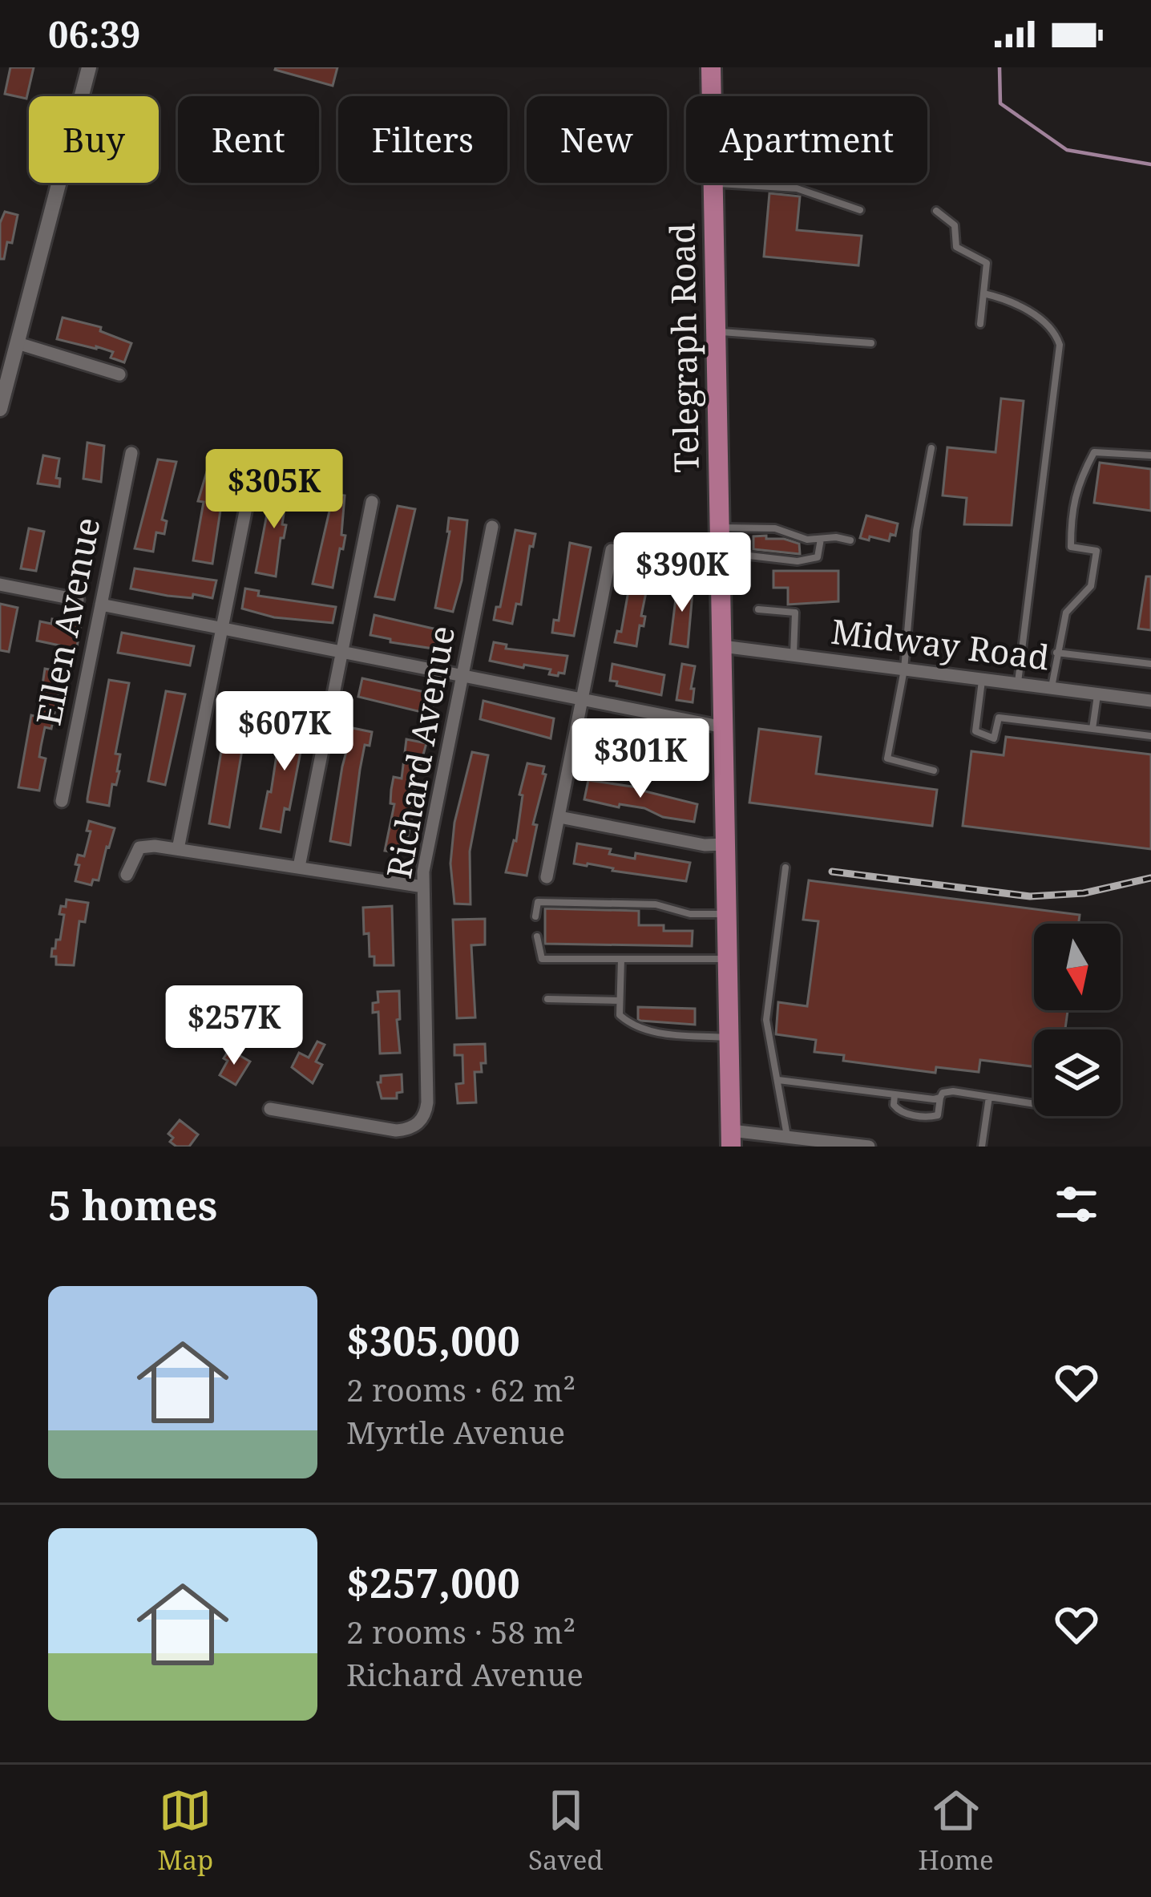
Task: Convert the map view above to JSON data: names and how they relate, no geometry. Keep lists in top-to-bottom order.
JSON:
{
  "streets": {
    "main road": ["Telegraph Road"],
    "street": ["Ellen Avenue", "Midway Road", "Richard Avenue"]
  },
  "crossings": [
    ["Telegraph Road", "Midway Road"]
  ],
  "north": "bottom",
  "page": {
    "status": "06:39",
    "chip": [
      "Buy",
      "Rent",
      "Filters",
      "New",
      "Apartment"
    ],
    "price": [
      "$305K",
      "$390K",
      "$607K",
      "$301K",
      "$257K"
    ],
    "heading": "5 homes",
    "list": [
      {
        "name": "$305,000",
        "note": "2 rooms · 62 m² · Myrtle Avenue"
      },
      {
        "name": "$257,000",
        "note": "2 rooms · 58 m² · Richard Avenue"
      }
    ],
    "tabs": ["Map", "Saved", "Home"]
  }
}
